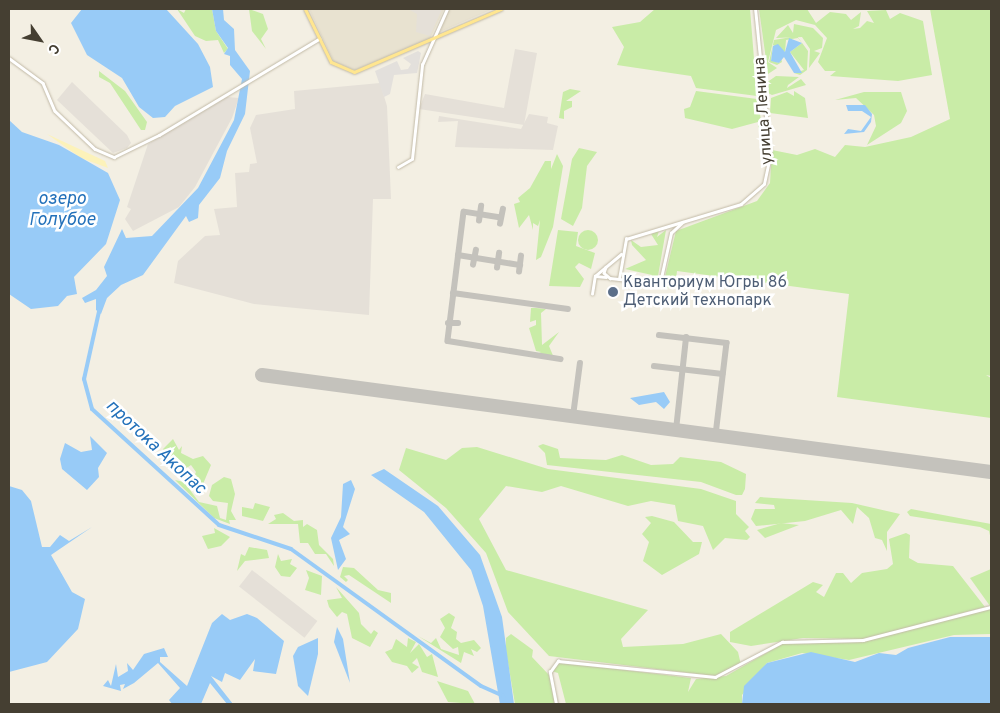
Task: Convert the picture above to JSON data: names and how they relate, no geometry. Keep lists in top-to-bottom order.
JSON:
{
  "streets": {
    "street": ["улица Ленина"]
  },
  "water": ["озеро Голубое", "протока Акопас"],
  "places": ["Кванториум Югры 86 Детский технопарк"],
  "north": "bottom right"
}
